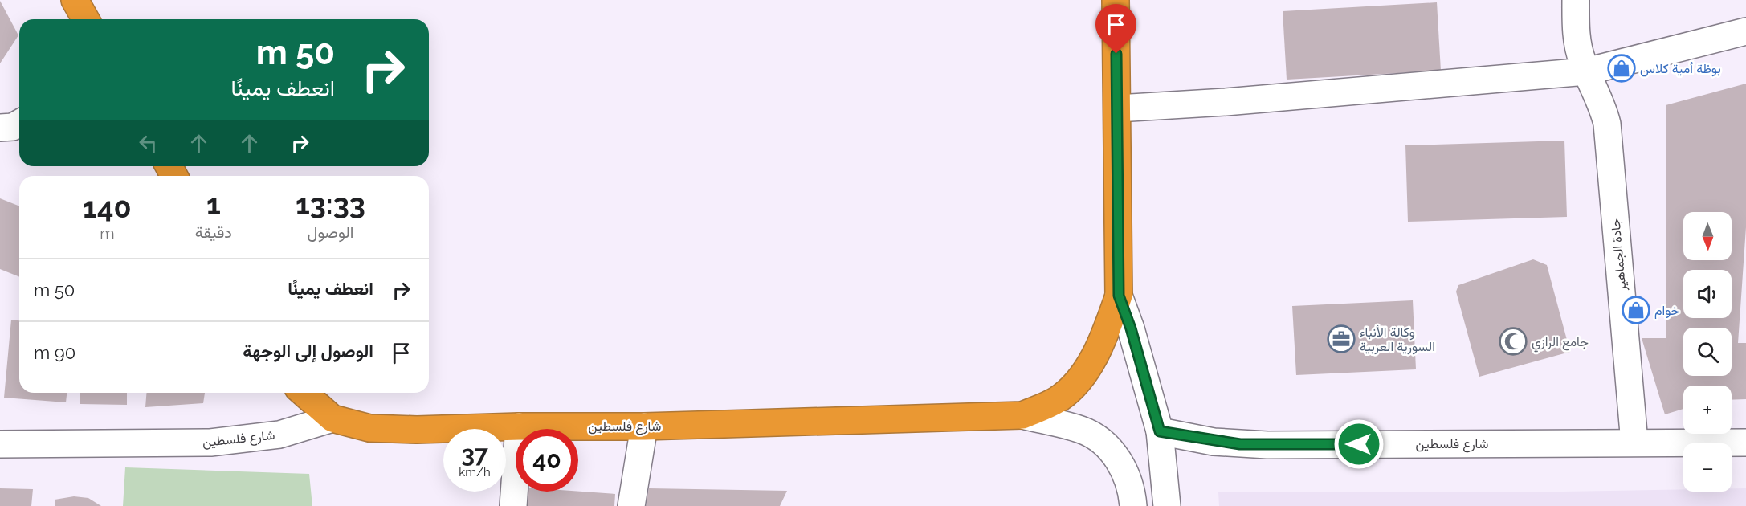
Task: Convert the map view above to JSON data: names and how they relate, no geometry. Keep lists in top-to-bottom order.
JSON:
{
  "streets": {
    "highway": ["شارع فلسطين"],
    "street": ["جادة الجماهير"]
  },
  "crossings": [
    ["جادة الجماهير", "شارع فلسطين"]
  ],
  "places": {
    "shop": ["بوظة أمية كلاس", "خوام"],
    "office": ["وكالة الأنباء السورية العربية"],
    "mosque": ["جامع الرازي"]
  },
  "north": "bottom",
  "page": {
    "turn": ["50 m", "انعطف يمينًا"],
    "eta": [
      "13:33",
      "الوصول",
      "1",
      "دقيقة",
      "140",
      "m"
    ],
    "map_buttons": ["+", "−"],
    "list": [
      {
        "name": "انعطف يمينًا",
        "value": "50 m"
      },
      {
        "name": "الوصول إلى الوجهة",
        "value": "90 m"
      }
    ],
    "speed": "37 km/h",
    "limit": "40"
  }
}
